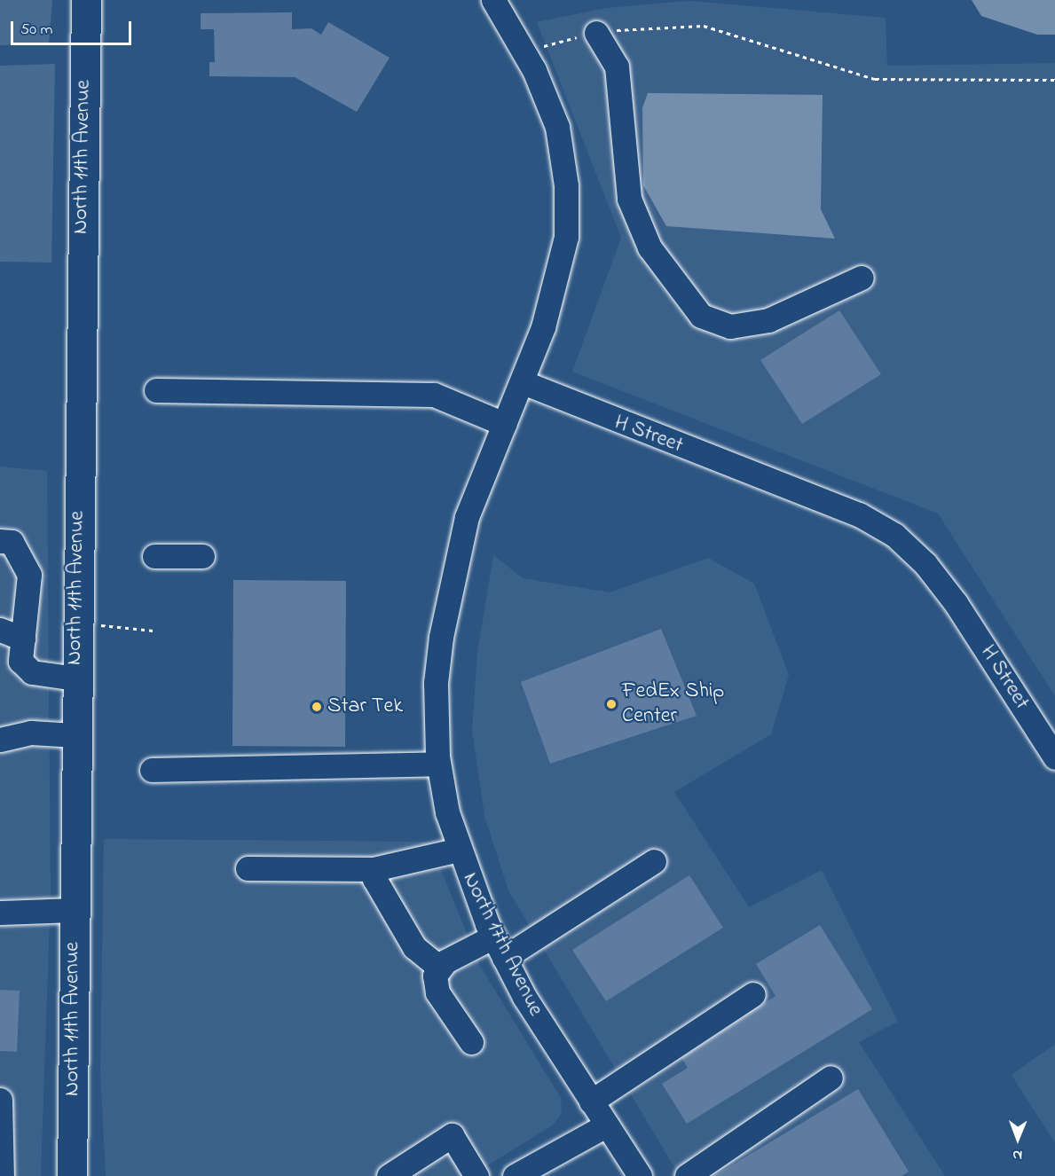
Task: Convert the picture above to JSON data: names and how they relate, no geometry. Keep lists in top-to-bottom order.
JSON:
{
  "streets": {
    "main road": ["North 11th Avenue"],
    "street": ["H Street", "North 17th Avenue"]
  },
  "crossings": [
    ["H Street", "North 17th Avenue"]
  ],
  "places": ["FedEx Ship Center", "Star Tek"],
  "scale_bar": "50 m",
  "north": "bottom"
}
